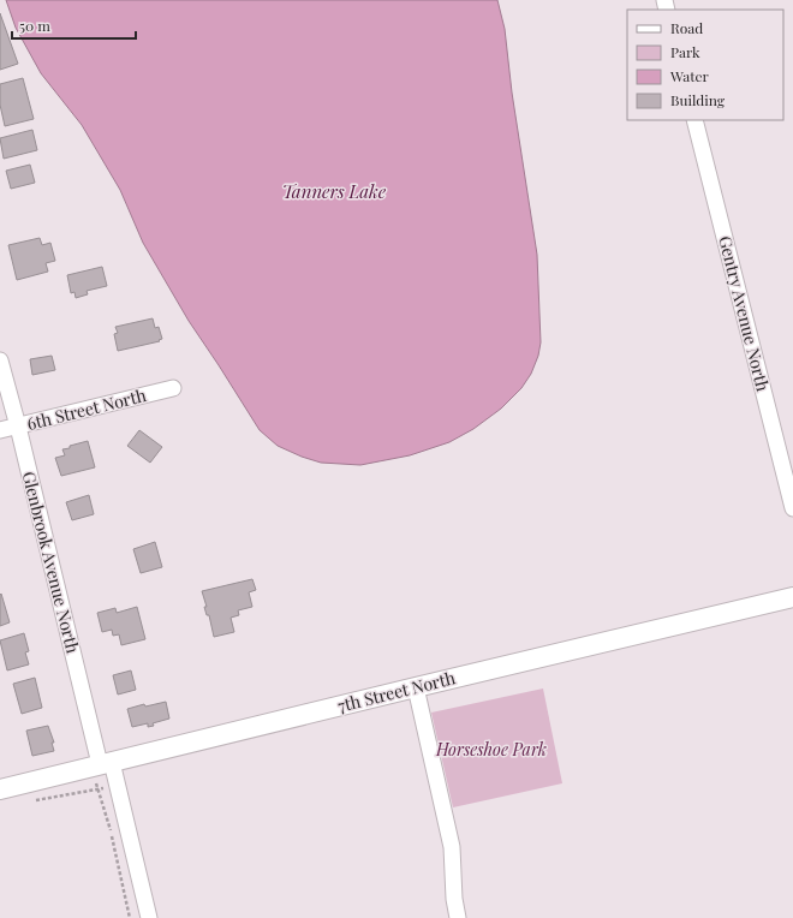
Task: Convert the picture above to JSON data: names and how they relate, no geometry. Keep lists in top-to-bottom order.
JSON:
{
  "streets": {
    "street": [
      "Gentry Avenue North",
      "6th Street North",
      "Glenbrook Avenue North",
      "7th Street North"
    ]
  },
  "crossings": [
    ["6th Street North", "Glenbrook Avenue North"],
    ["Glenbrook Avenue North", "7th Street North"]
  ],
  "water": ["Tanners Lake"],
  "parks": ["Horseshoe Park"],
  "legend": [
    "Road",
    "Park",
    "Water",
    "Building"
  ],
  "scale_bar": "50 m"
}
